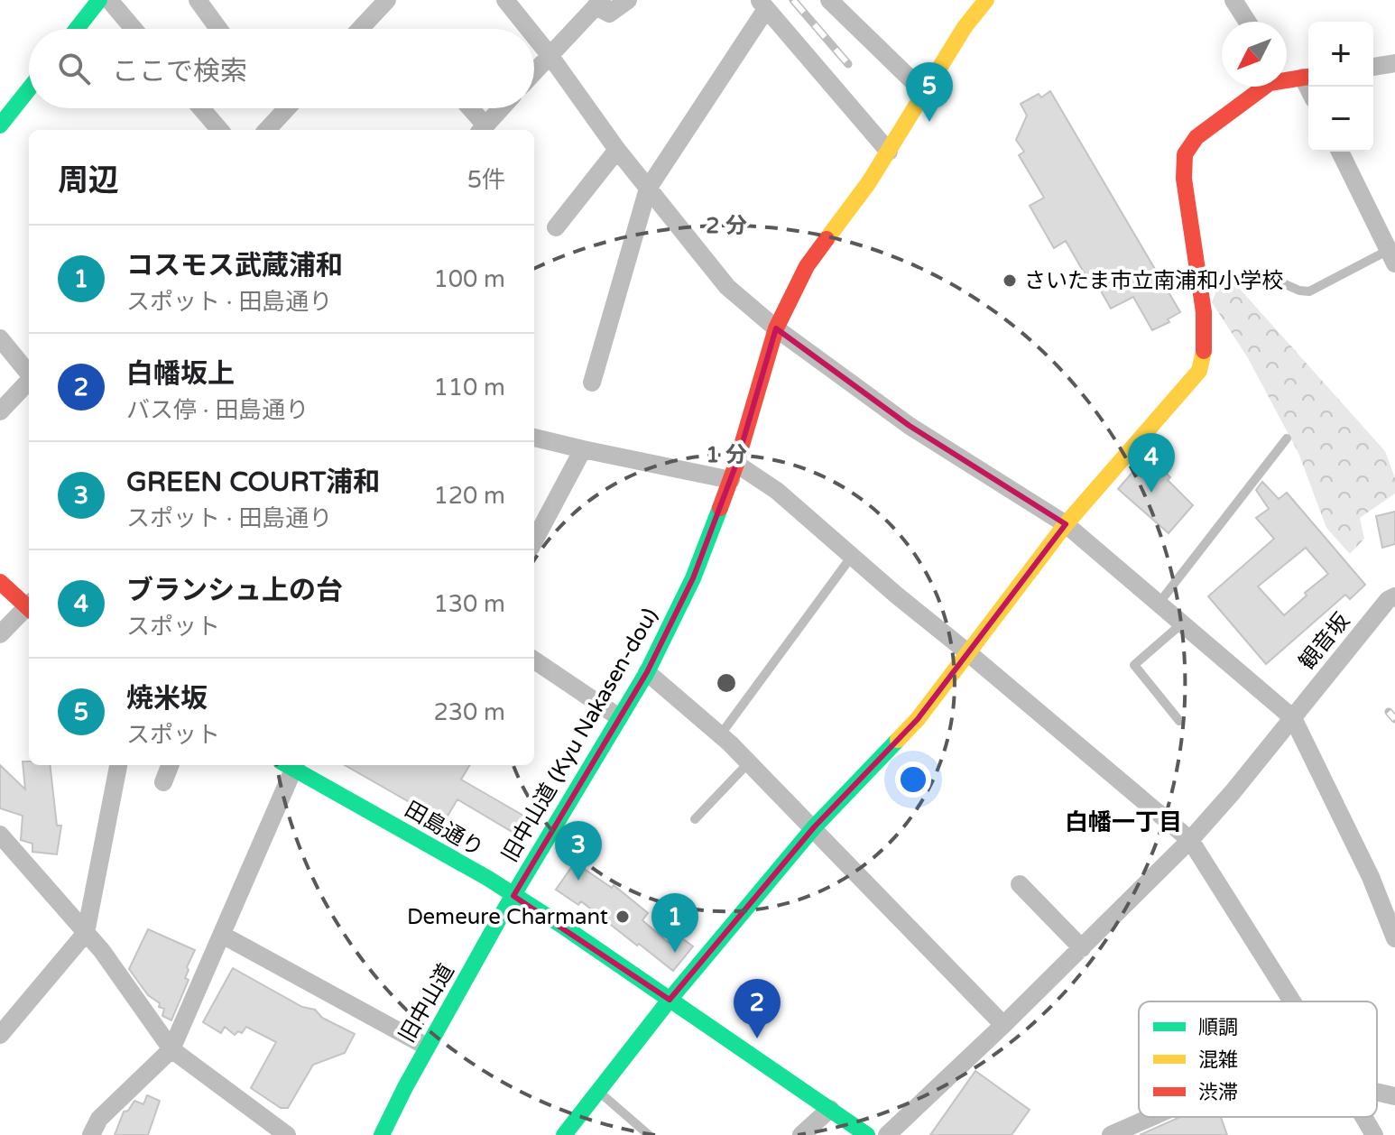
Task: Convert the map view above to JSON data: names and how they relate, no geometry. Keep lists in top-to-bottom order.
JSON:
{
  "streets": {
    "street": [
      "観音坂",
      "旧中山道 (Kyu Nakasen-dou)",
      "田島通り",
      "旧中山道"
    ]
  },
  "crossings": [
    ["旧中山道 (Kyu Nakasen-dou)", "田島通り"],
    ["旧中山道 (Kyu Nakasen-dou)", "旧中山道"],
    ["田島通り", "旧中山道"]
  ],
  "districts": ["白幡一丁目"],
  "places": ["さいたま市立南浦和小学校", "Demeure Charmant"],
  "legend": ["順調", "混雑", "渋滞"],
  "north": "bottom left",
  "page": {
    "map_buttons": ["+", "−"],
    "search": "ここで検索",
    "pins": [
      "5",
      "4",
      "3",
      "1",
      "2"
    ],
    "heading": ["周辺", "5件"],
    "list": [
      {
        "mark": "1",
        "name": "コスモス武蔵浦和",
        "note": "スポット · 田島通り",
        "value": "100 m"
      },
      {
        "mark": "2",
        "name": "白幡坂上",
        "note": "バス停 · 田島通り",
        "value": "110 m"
      },
      {
        "mark": "3",
        "name": "GREEN COURT浦和",
        "note": "スポット · 田島通り",
        "value": "120 m"
      },
      {
        "mark": "4",
        "name": "ブランシュ上の台",
        "note": "スポット",
        "value": "130 m"
      },
      {
        "mark": "5",
        "name": "焼米坂",
        "note": "スポット",
        "value": "230 m"
      }
    ]
  },
  "rings": ["2 分", "1 分"]
}
